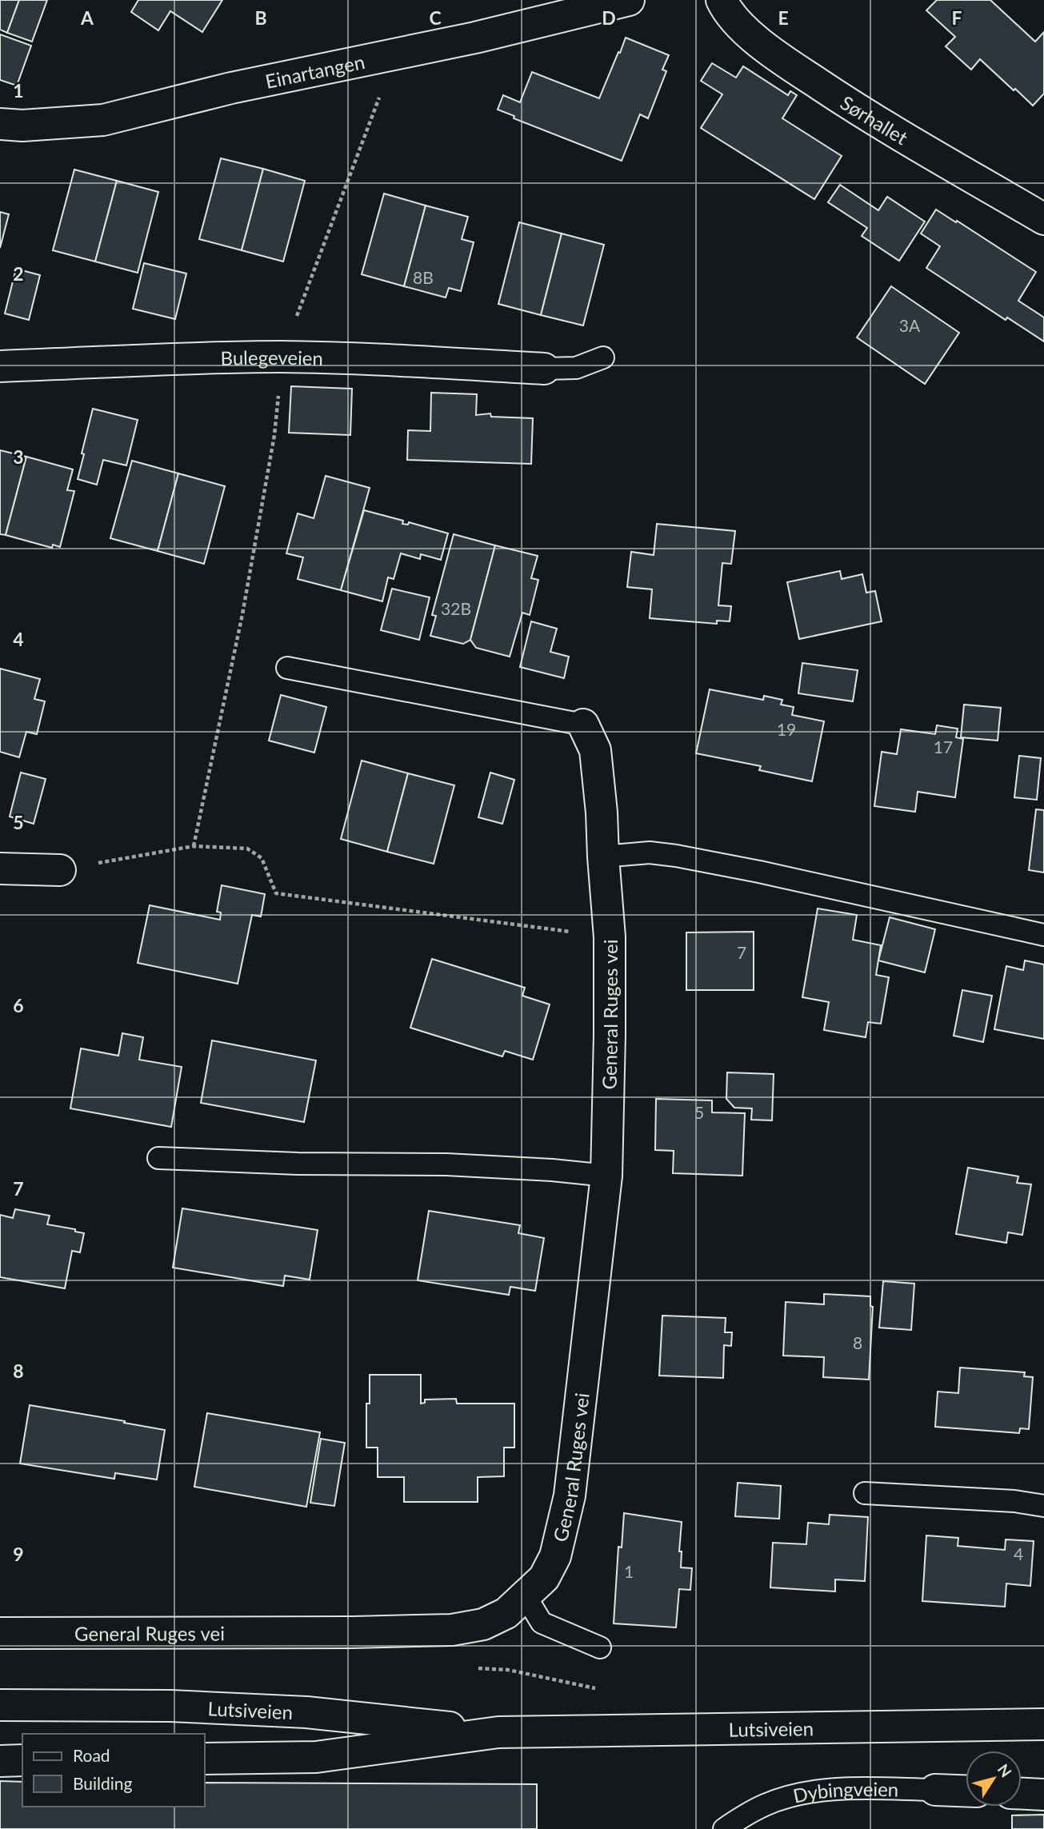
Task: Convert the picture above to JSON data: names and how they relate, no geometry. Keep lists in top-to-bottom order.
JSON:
{
  "streets": {
    "street": [
      "Einartangen",
      "Sørhallet",
      "Bulegeveien",
      "General Ruges vei",
      "Lutsiveien",
      "Dybingveien"
    ]
  },
  "house_numbers": [
    "8B",
    "3A",
    "32B",
    "19",
    "17",
    "7",
    "5",
    "8",
    "4",
    "1"
  ],
  "legend": ["Road", "Building"],
  "north": "top right",
  "grid": {
    "columns": [
      "A",
      "B",
      "C",
      "D",
      "E",
      "F"
    ],
    "rows": [
      "1",
      "2",
      "3",
      "4",
      "5",
      "6",
      "7",
      "8",
      "9"
    ]
  }
}
